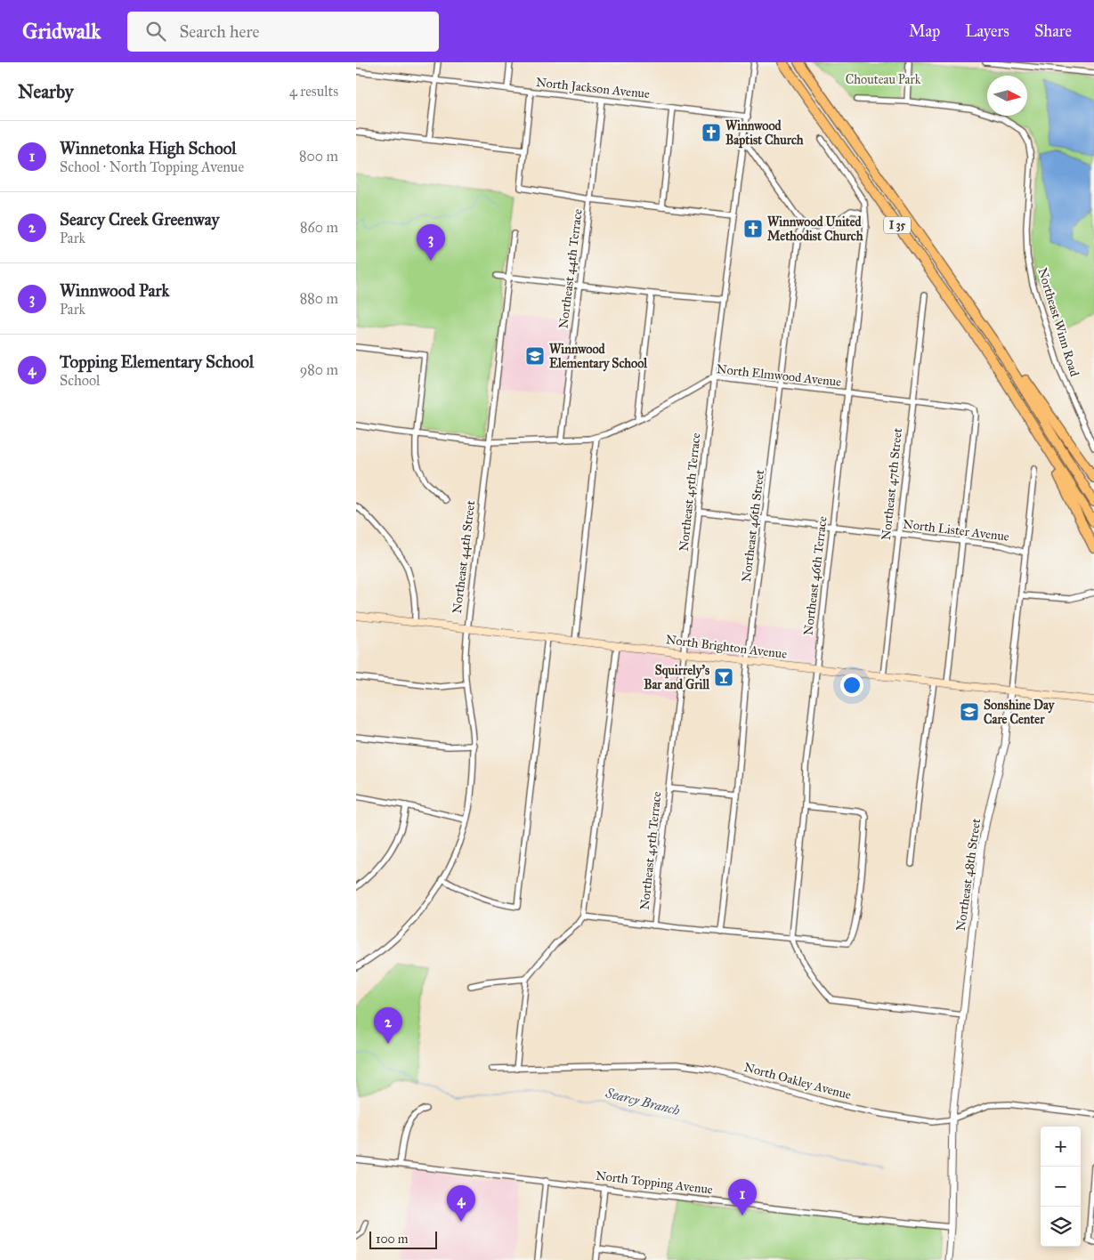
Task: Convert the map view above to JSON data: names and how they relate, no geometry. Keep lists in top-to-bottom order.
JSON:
{
  "streets": {
    "highway": ["I 35"],
    "main road": ["North Brighton Avenue"],
    "street": [
      "North Jackson Avenue",
      "Northeast 44th Terrace",
      "Northeast Winn Road",
      "North Elmwood Avenue",
      "Northeast 47th Street",
      "Northeast 45th Terrace",
      "Northeast 46th Street",
      "North Lister Avenue",
      "Northeast 44th Street",
      "Northeast 46th Terrace",
      "Northeast 48th Street",
      "North Oakley Avenue",
      "North Topping Avenue"
    ]
  },
  "crossings": [
    ["North Jackson Avenue", "Northeast 44th Terrace"],
    ["North Jackson Avenue", "Northeast 45th Terrace"],
    ["Northeast 44th Terrace", "North Elmwood Avenue"],
    ["North Elmwood Avenue", "Northeast 47th Street"],
    ["North Elmwood Avenue", "Northeast 45th Terrace"],
    ["North Elmwood Avenue", "Northeast 46th Street"],
    ["North Elmwood Avenue", "North Lister Avenue"],
    ["North Elmwood Avenue", "Northeast 44th Street"],
    ["North Elmwood Avenue", "Northeast 46th Terrace"],
    ["Northeast 47th Street", "North Lister Avenue"],
    ["Northeast 47th Street", "North Brighton Avenue"],
    ["Northeast 45th Terrace", "North Lister Avenue"],
    ["Northeast 45th Terrace", "North Brighton Avenue"],
    ["Northeast 46th Street", "North Lister Avenue"],
    ["Northeast 46th Street", "North Brighton Avenue"],
    ["North Lister Avenue", "Northeast 46th Terrace"],
    ["North Lister Avenue", "Northeast 48th Street"],
    ["Northeast 44th Street", "North Brighton Avenue"],
    ["Northeast 46th Terrace", "North Brighton Avenue"],
    ["North Brighton Avenue", "Northeast 48th Street"],
    ["Northeast 48th Street", "North Oakley Avenue"],
    ["Northeast 48th Street", "North Topping Avenue"]
  ],
  "water": ["Searcy Branch"],
  "parks": ["Chouteau Park"],
  "places": {
    "church": ["Winnwood Baptist Church", "Winnwood United Methodist Church"],
    "school or university": ["Winnwood Elementary School", "Sonshine Day Care Center"],
    "bar": ["Squirrely's Bar and Grill"]
  },
  "scale_bar": "100 m",
  "north": "right",
  "page": {
    "header": "Gridwalk",
    "search": "Search here",
    "nav": ["Map", "Layers", "Share"],
    "heading": ["Nearby", "4 results"],
    "list": [
      {
        "mark": "1",
        "name": "Winnetonka High School",
        "note": "School · North Topping Avenue",
        "value": "800 m"
      },
      {
        "mark": "2",
        "name": "Searcy Creek Greenway",
        "note": "Park",
        "value": "860 m"
      },
      {
        "mark": "3",
        "name": "Winnwood Park",
        "note": "Park",
        "value": "880 m"
      },
      {
        "mark": "4",
        "name": "Topping Elementary School",
        "note": "School",
        "value": "980 m"
      }
    ],
    "pins": [
      "3",
      "2",
      "1",
      "4"
    ],
    "map_buttons": ["+", "−"],
    "scale": "100 m"
  }
}
